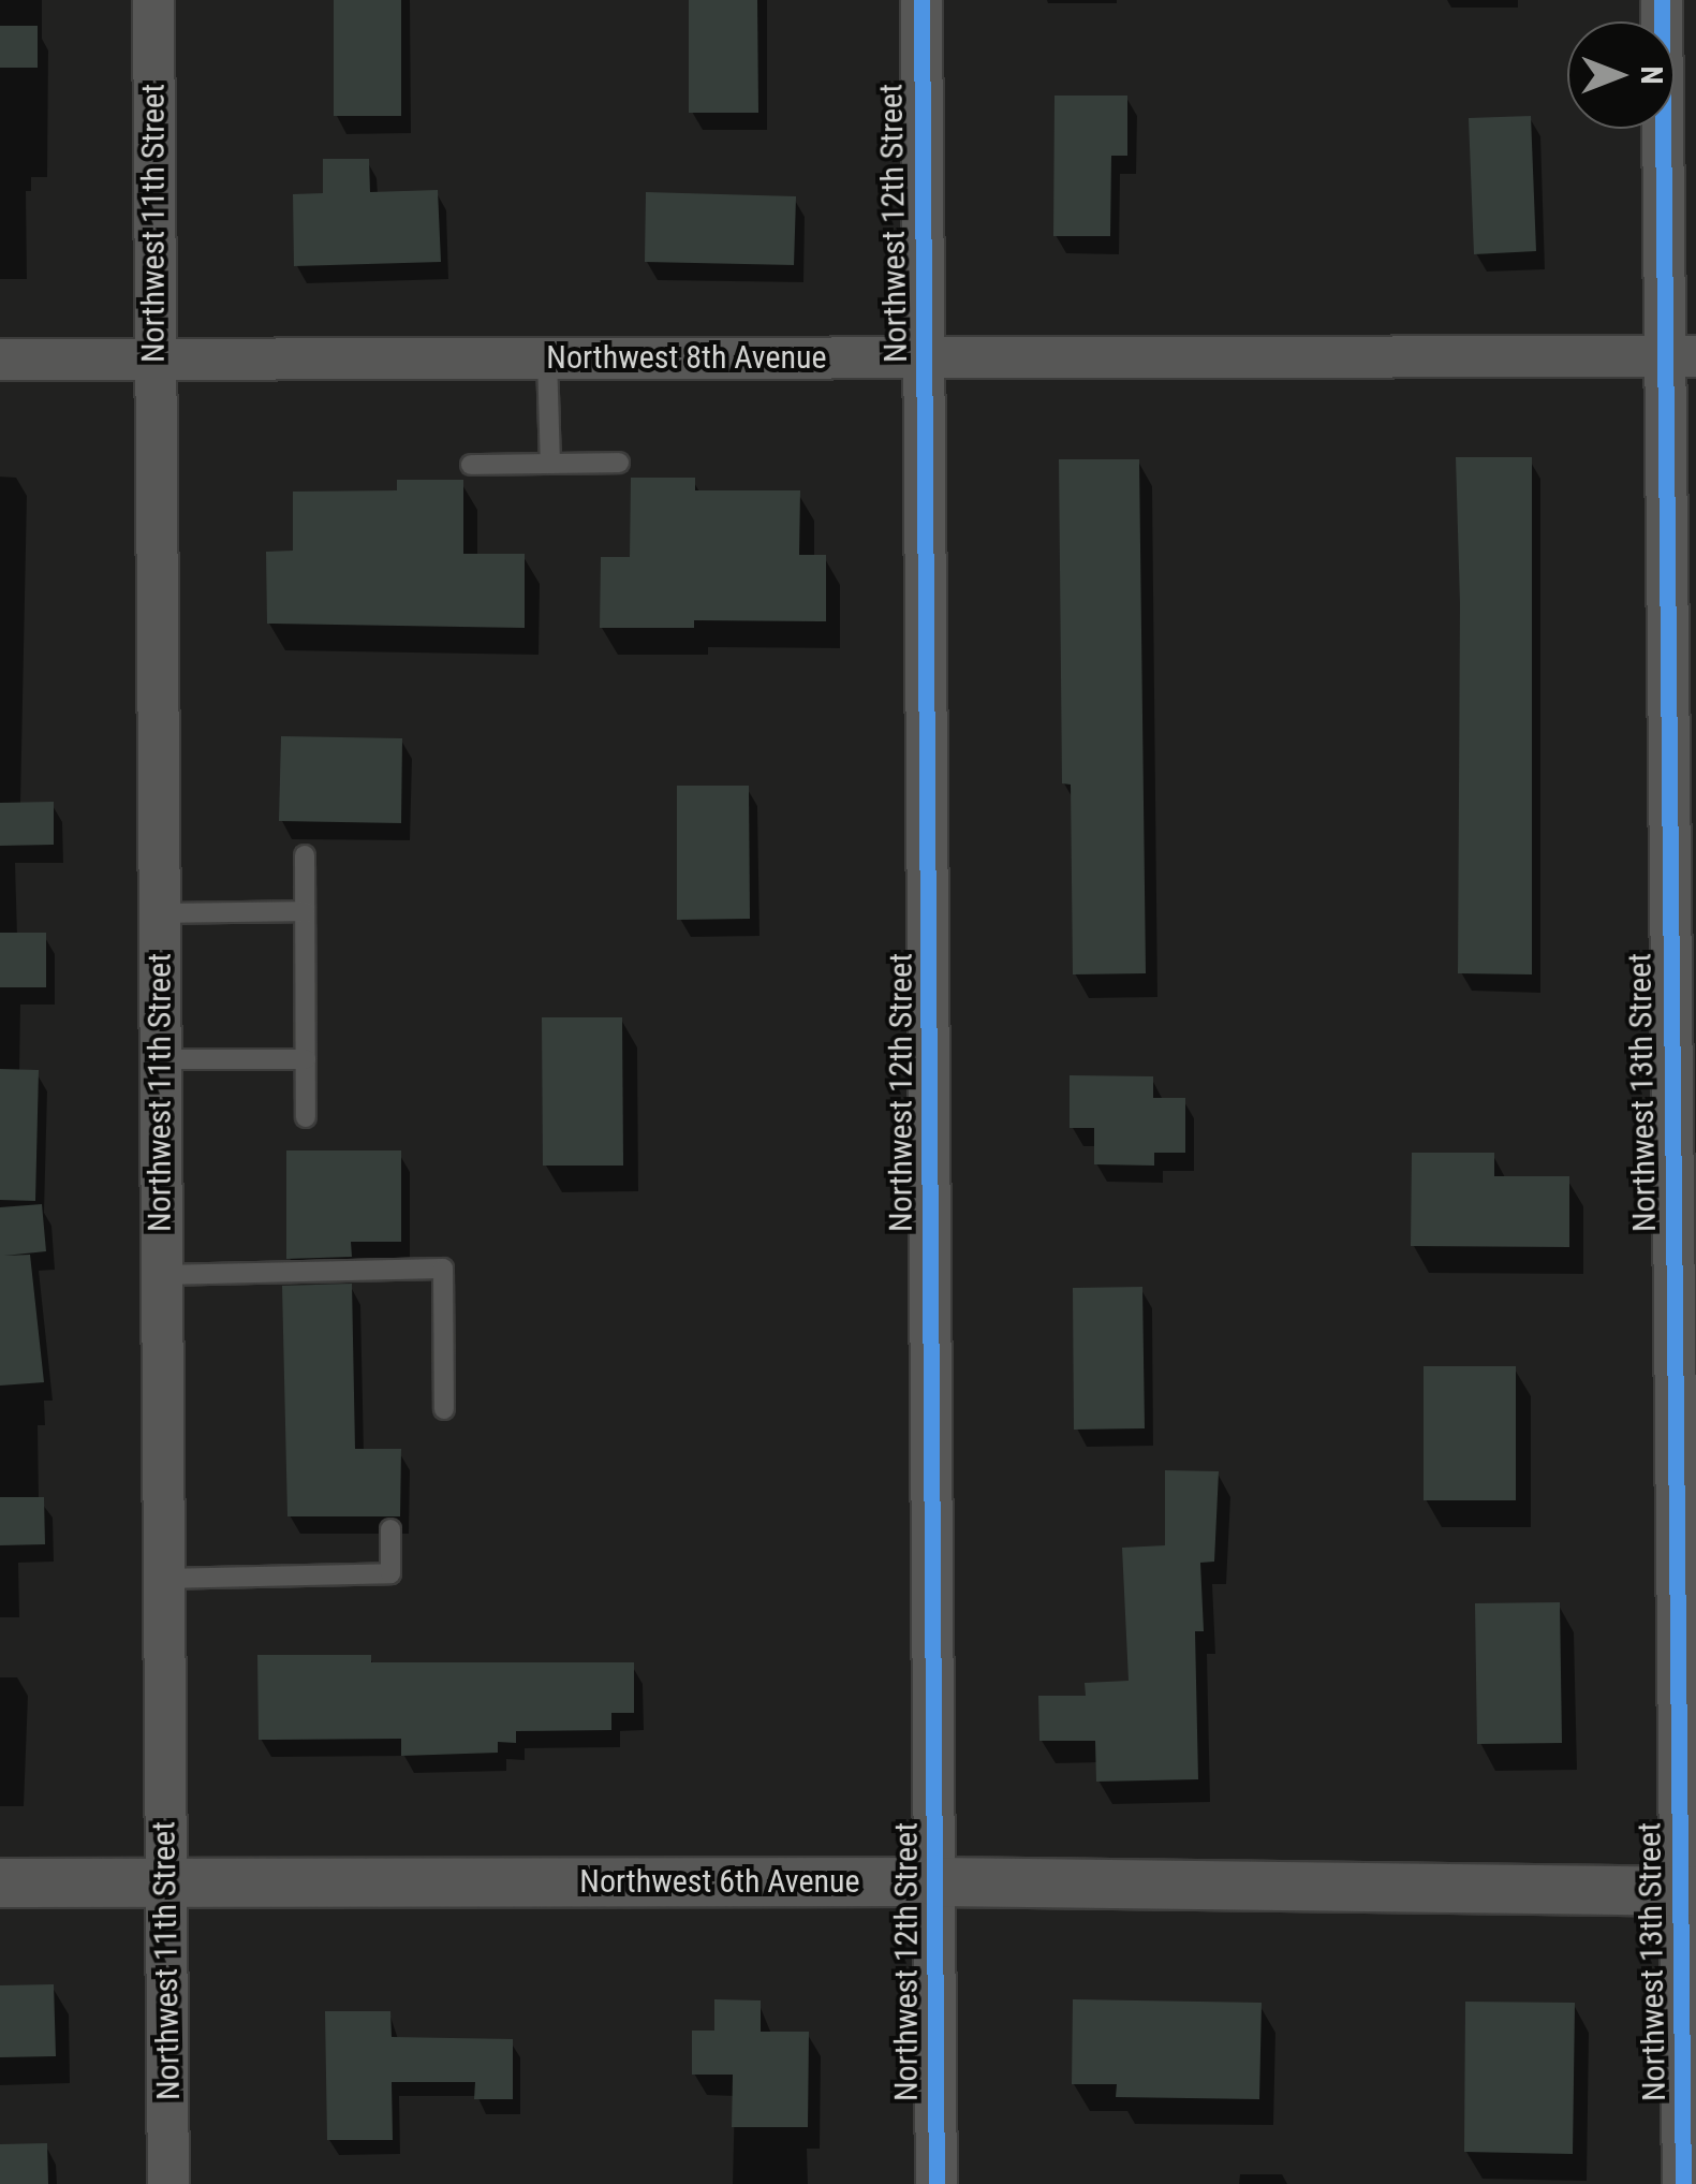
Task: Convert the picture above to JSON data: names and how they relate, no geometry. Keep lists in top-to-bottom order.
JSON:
{
  "streets": {
    "street": [
      "Northwest 11th Street",
      "Northwest 12th Street",
      "Northwest 8th Avenue",
      "Northwest 13th Street",
      "Northwest 6th Avenue"
    ]
  },
  "crossings": [
    ["Northwest 11th Street", "Northwest 8th Avenue"],
    ["Northwest 11th Street", "Northwest 6th Avenue"],
    ["Northwest 12th Street", "Northwest 8th Avenue"],
    ["Northwest 12th Street", "Northwest 6th Avenue"],
    ["Northwest 8th Avenue", "Northwest 13th Street"],
    ["Northwest 13th Street", "Northwest 6th Avenue"]
  ],
  "north": "right"
}
